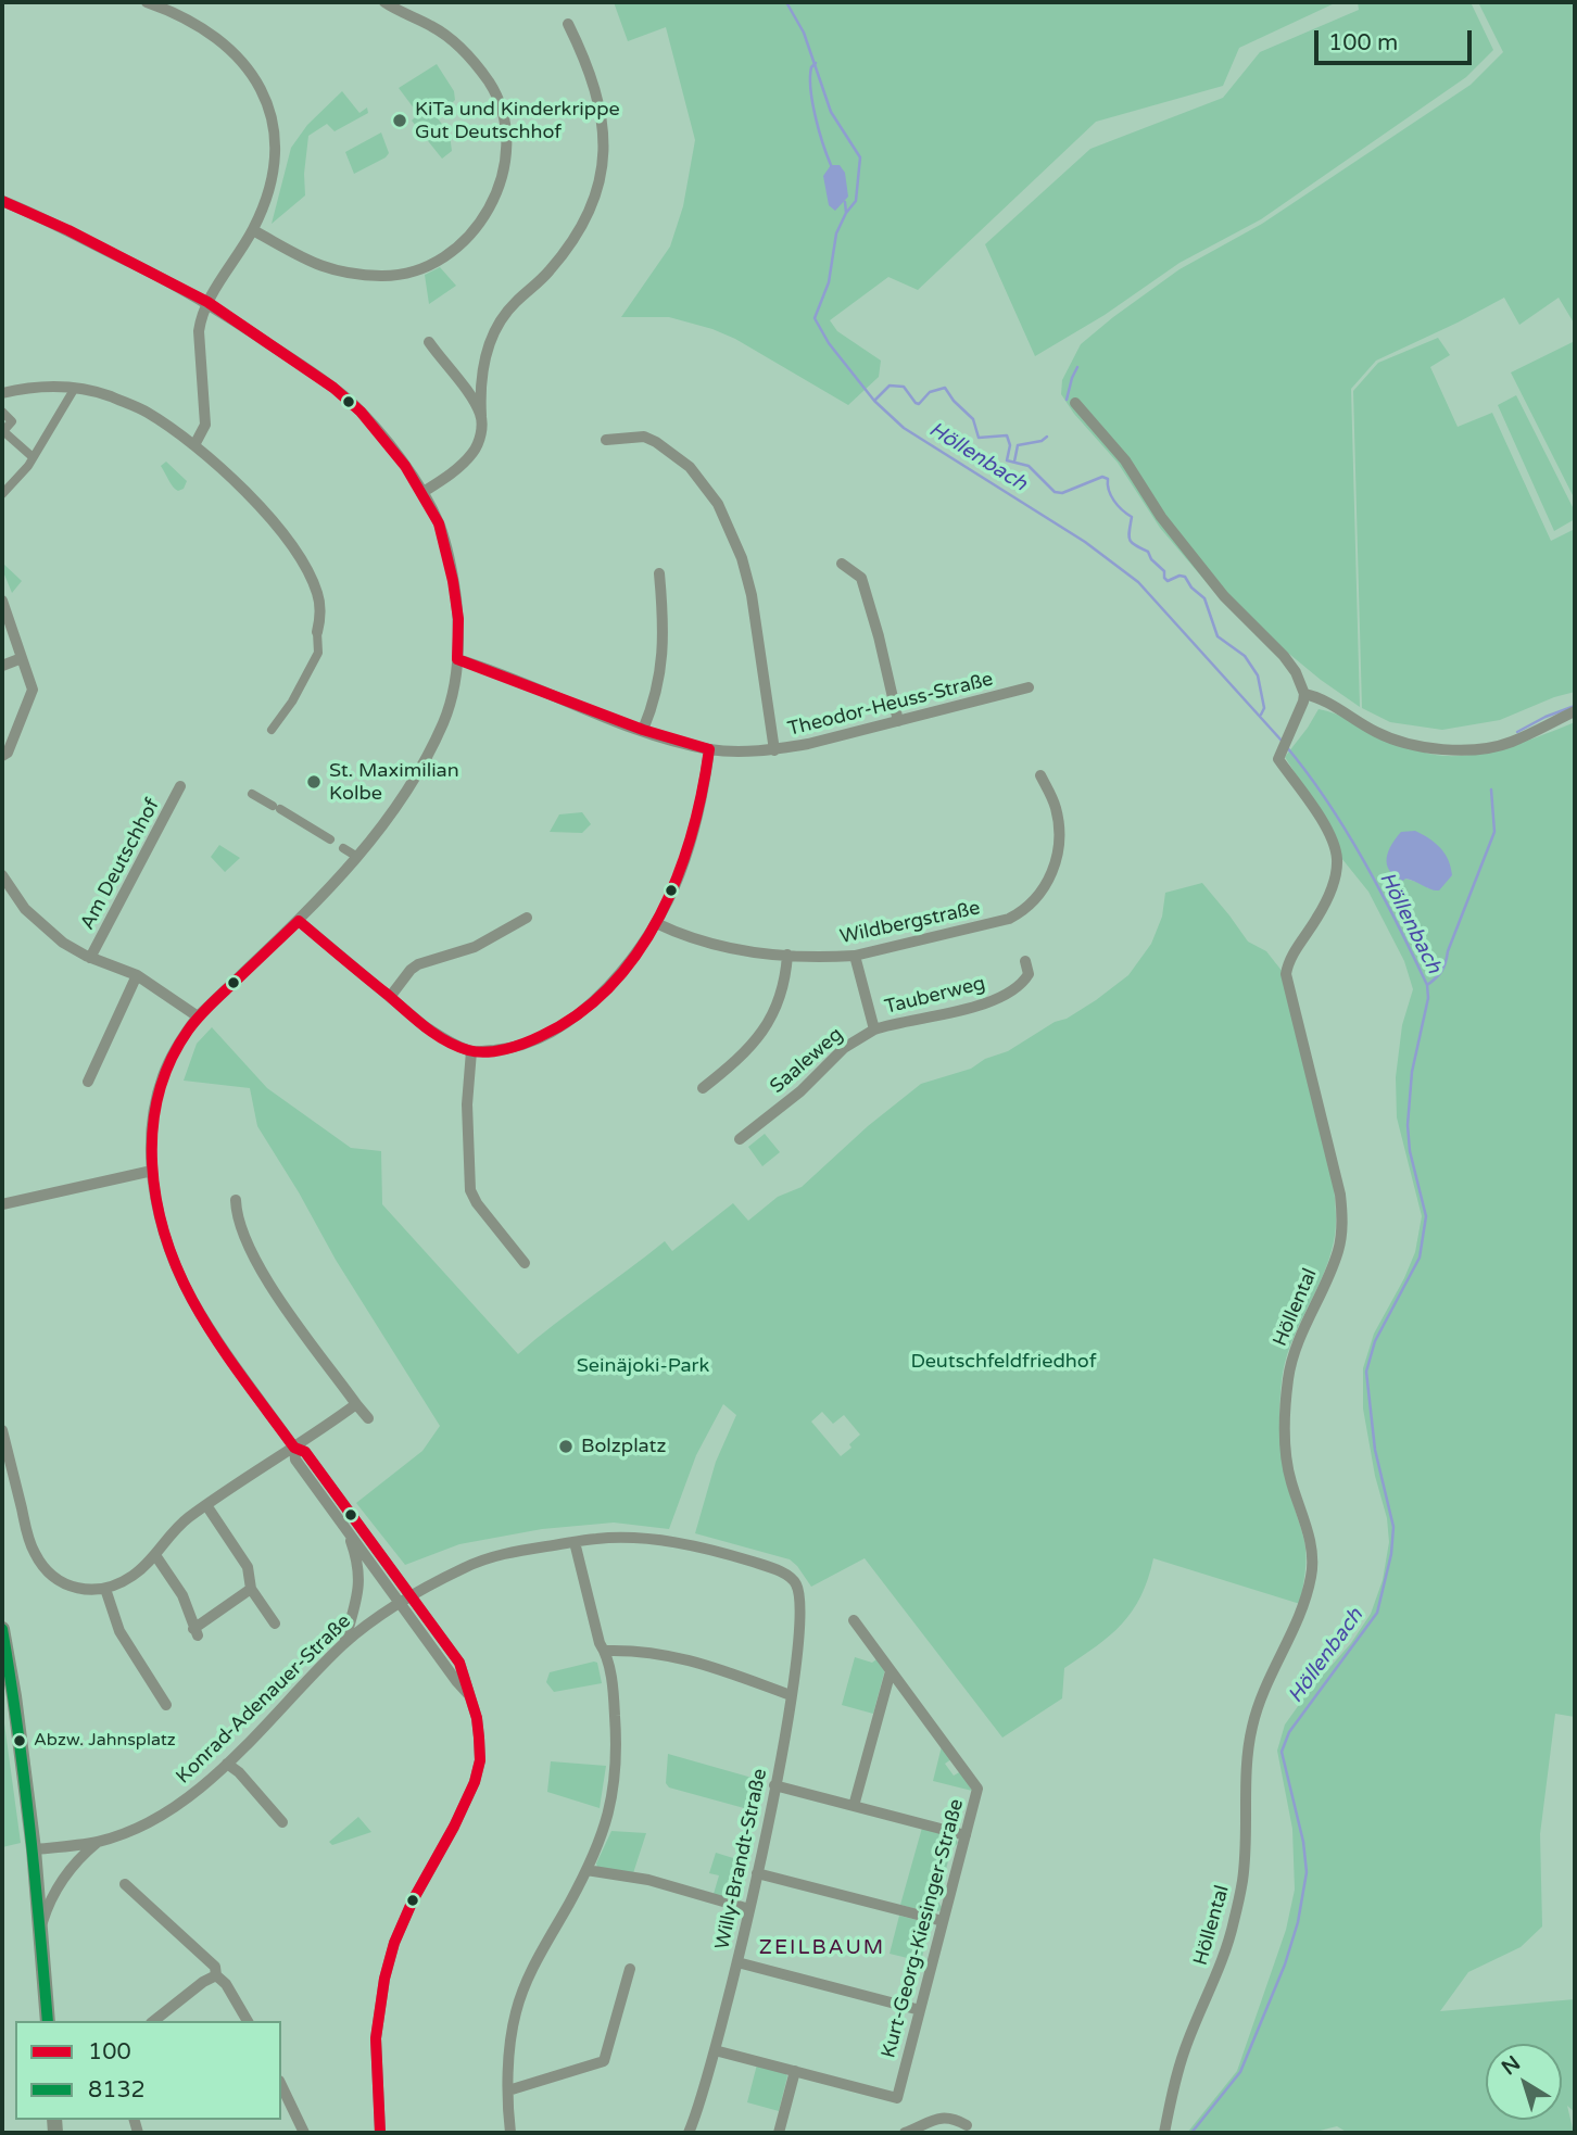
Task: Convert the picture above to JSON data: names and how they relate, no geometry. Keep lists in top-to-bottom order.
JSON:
{
  "streets": {
    "street": [
      "Theodor-Heuss-Straße",
      "Am Deutschhof",
      "Wildbergstraße",
      "Tauberweg",
      "Saaleweg",
      "Höllental",
      "Konrad-Adenauer-Straße",
      "Willy-Brandt-Straße",
      "Kurt-Georg-Kiesinger-Straße"
    ]
  },
  "crossings": [
    ["Wildbergstraße", "Saaleweg"],
    ["Tauberweg", "Saaleweg"],
    ["Konrad-Adenauer-Straße", "Willy-Brandt-Straße"],
    ["Willy-Brandt-Straße", "Kurt-Georg-Kiesinger-Straße"]
  ],
  "districts": ["ZEILBAUM"],
  "water": ["Höllenbach"],
  "parks": ["Deutschfeldfriedhof", "Seinäjoki-Park"],
  "places": [
    "KiTa und Kinderkrippe Gut Deutschhof",
    "St. Maximilian Kolbe",
    "Bolzplatz",
    "Abzw. Jahnsplatz"
  ],
  "lines": ["transit line 100", "transit line 8132"],
  "legend": ["100", "8132"],
  "scale_bar": "100 m",
  "north": "top left"
}
